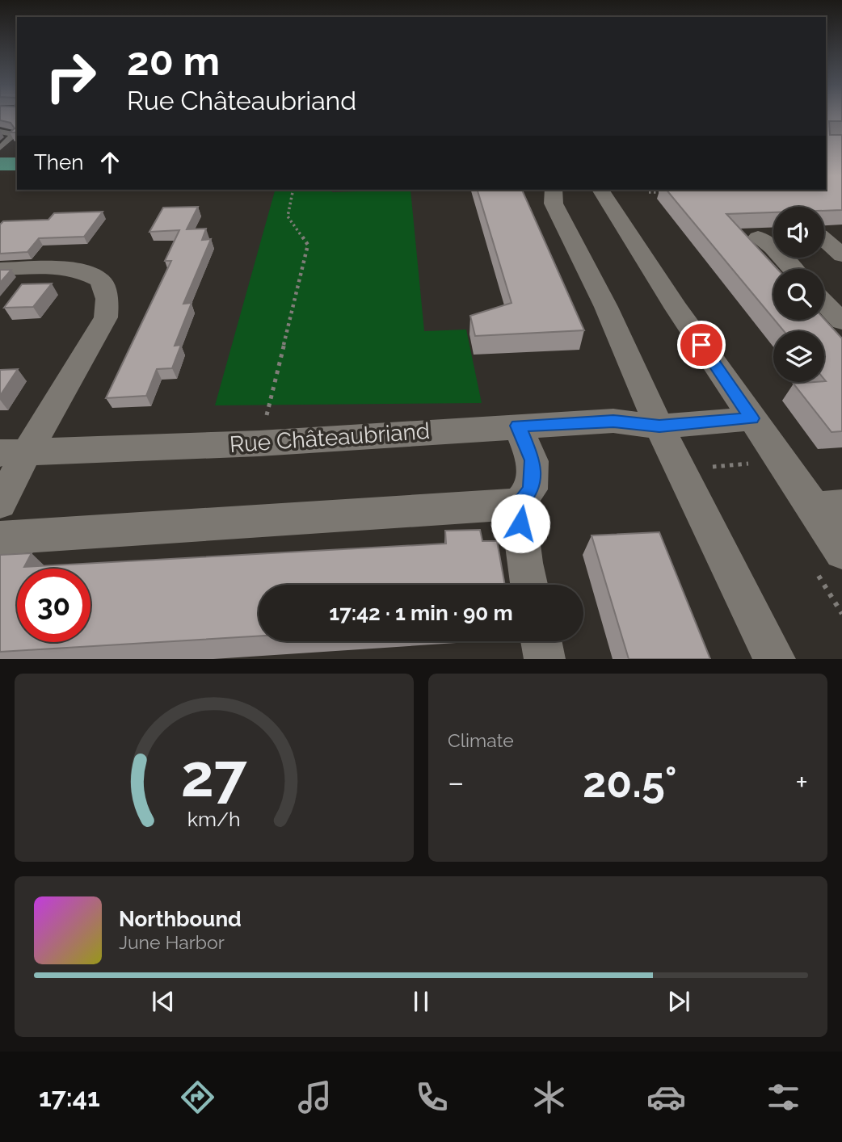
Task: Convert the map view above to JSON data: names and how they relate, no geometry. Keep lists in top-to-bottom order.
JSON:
{
  "streets": {
    "street": ["Rue Châteaubriand"]
  },
  "page": {
    "turn": ["20 m", "Rue Châteaubriand"],
    "then": "Then",
    "limit": "30",
    "trip": "17:42 · 1 min · 90 m",
    "tile": "Climate",
    "heat": ["−", "20.5°", "+"],
    "song": ["Northbound", "June Harbor"],
    "tabs": "17:41",
    "gauge": ["27", "km/h"]
  }
}
